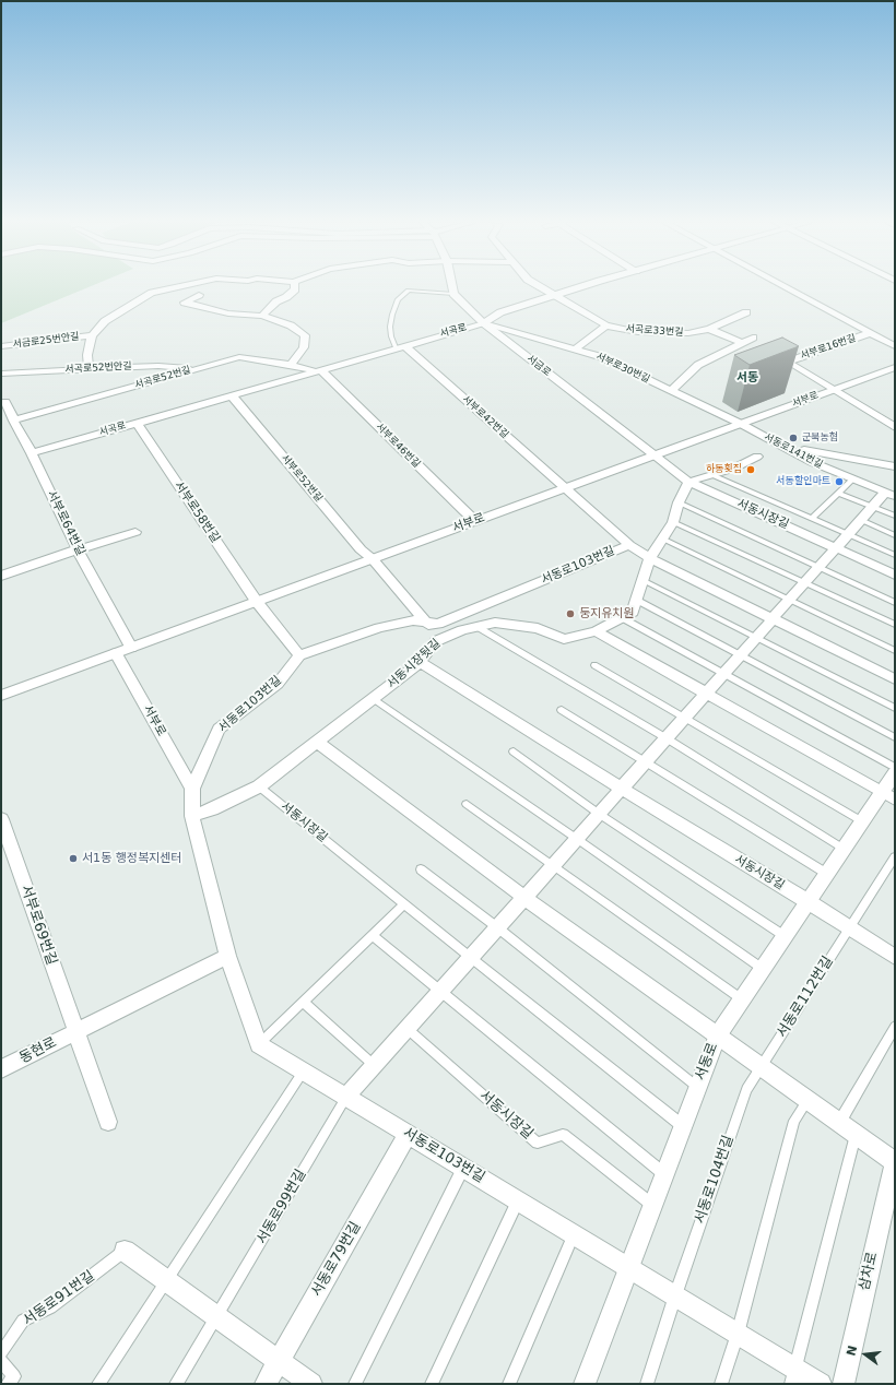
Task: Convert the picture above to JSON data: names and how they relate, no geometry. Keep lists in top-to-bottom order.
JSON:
{
  "streets": {
    "street": [
      "서곡로",
      "서곡로33번길",
      "서금로25번안길",
      "서부로16번길",
      "서금로",
      "서곡로52번안길",
      "서부로30번길",
      "서곡로52번길",
      "서부로",
      "서부로42번길",
      "서부로46번길",
      "서동로141번길",
      "서부로52번길",
      "서부로58번길",
      "서동시장길",
      "서부로64번길",
      "서동로103번길",
      "서동시장뒷길",
      "서부로69번길",
      "동현로",
      "서동로",
      "서동로79번길",
      "삼차로"
    ],
    "lane": [
      "서동로112번길",
      "서동로104번길",
      "서동로99번길",
      "서동로91번길"
    ]
  },
  "crossings": [
    ["서곡로", "서곡로33번길"],
    ["서곡로", "서금로"],
    ["서곡로", "서부로30번길"],
    ["서곡로", "서곡로52번길"],
    ["서곡로", "서부로42번길"],
    ["서곡로", "서부로46번길"],
    ["서곡로", "서부로52번길"],
    ["서곡로", "서부로58번길"],
    ["서곡로", "서부로64번길"],
    ["서곡로33번길", "서부로30번길"],
    ["서금로25번안길", "서곡로52번안길"],
    ["서부로16번길", "서부로"],
    ["서금로", "서부로30번길"],
    ["서금로", "서부로"],
    ["서곡로52번안길", "서곡로52번길"],
    ["서부로30번길", "서부로"],
    ["서부로30번길", "서동로141번길"],
    ["서곡로52번길", "서부로46번길"],
    ["서곡로52번길", "서부로64번길"],
    ["서부로", "서부로42번길"],
    ["서부로", "서부로46번길"],
    ["서부로", "서동로141번길"],
    ["서부로", "서부로52번길"],
    ["서부로", "서부로58번길"],
    ["서부로", "서부로64번길"],
    ["서부로", "서동로103번길"],
    ["서동시장길", "서동시장뒷길"],
    ["서동시장길", "서동로112번길"],
    ["서동시장길", "서동로"],
    ["서동로103번길", "서동시장뒷길"],
    ["서동로103번길", "서동로"],
    ["서동로103번길", "서동로99번길"],
    ["서동로103번길", "서동로79번길"],
    ["서부로69번길", "동현로"],
    ["서동로112번길", "서동로104번길"]
  ],
  "districts": ["서동"],
  "places": [
    "군북농협",
    "하동횟집",
    "서동할인마트",
    "둥지유치원",
    "서1동 행정복지센터"
  ],
  "north": "left"
}
